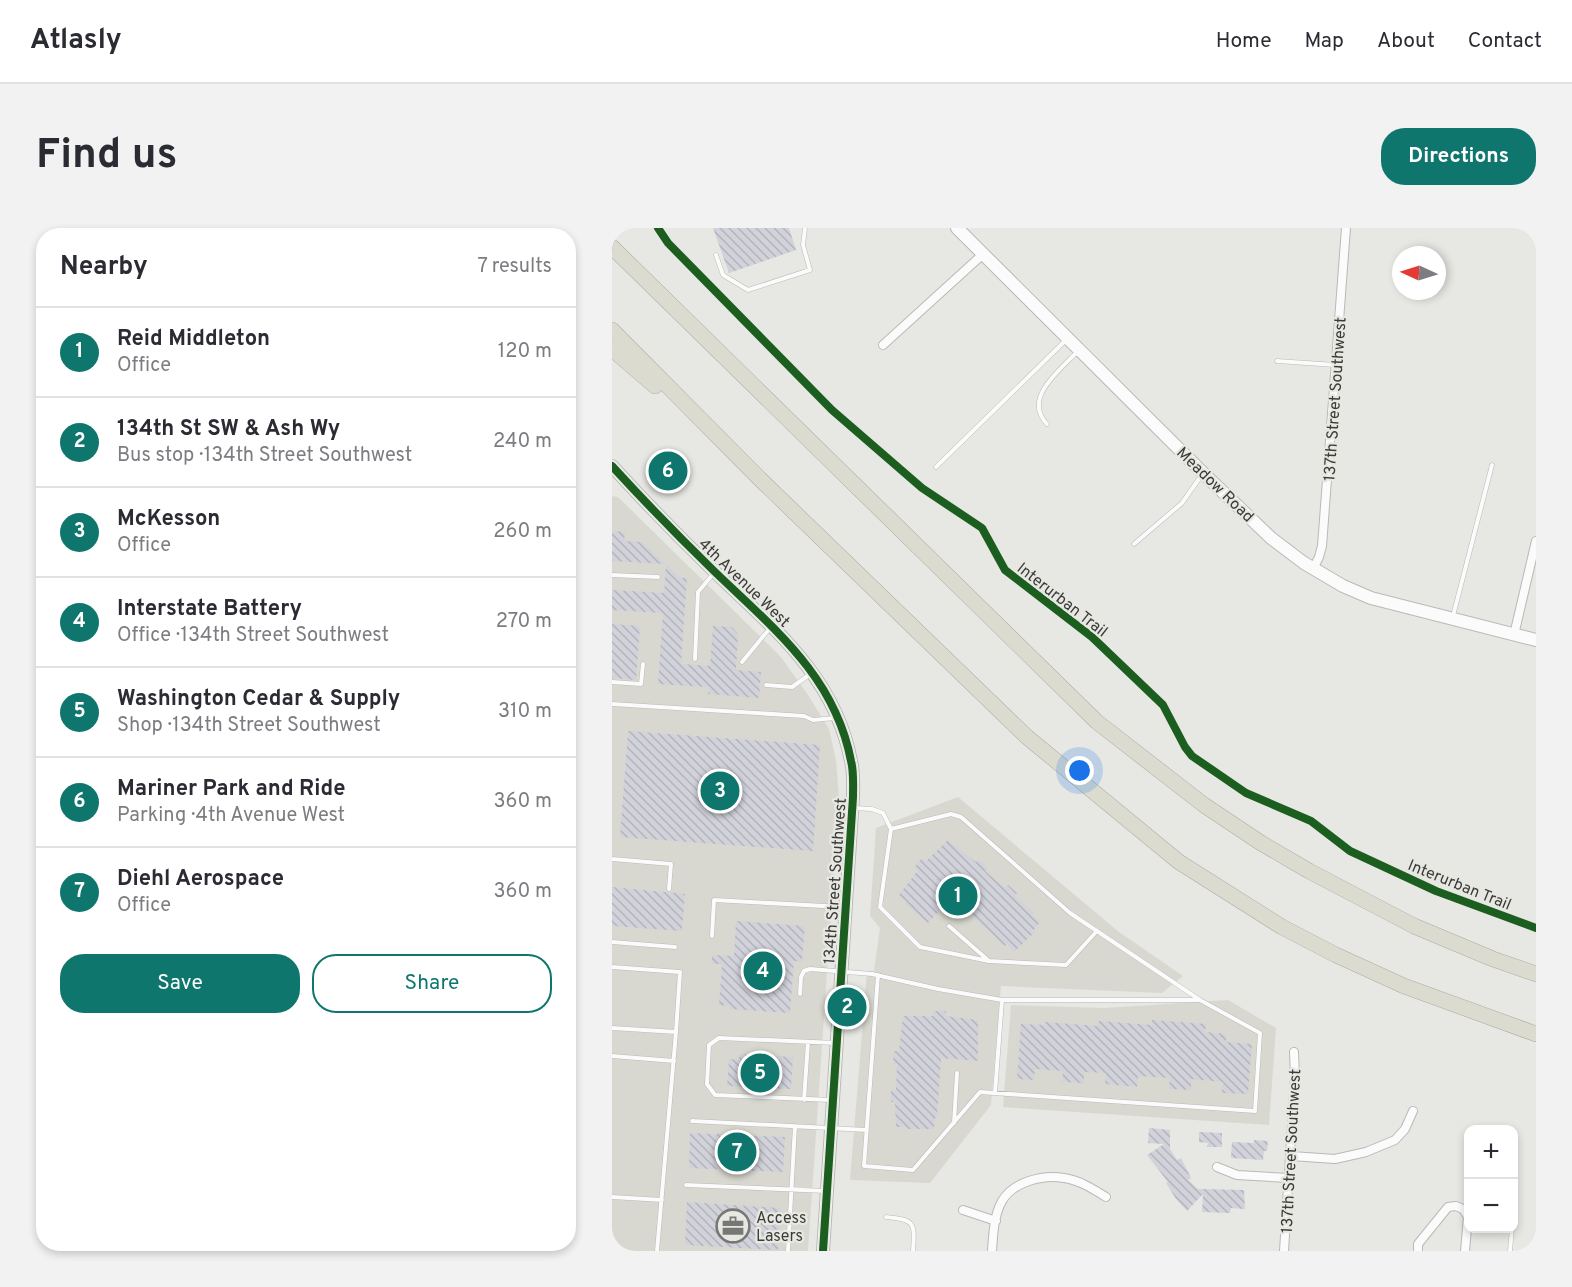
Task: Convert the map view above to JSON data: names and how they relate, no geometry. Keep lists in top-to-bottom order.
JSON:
{
  "streets": {
    "street": [
      "137th Street Southwest",
      "Meadow Road",
      "4th Avenue West",
      "134th Street Southwest"
    ],
    "cycle path": ["Interurban Trail"]
  },
  "crossings": [
    ["137th Street Southwest", "Meadow Road"],
    ["4th Avenue West", "134th Street Southwest"]
  ],
  "places": {
    "office": ["Access Lasers"]
  },
  "north": "left",
  "page": {
    "header": "Atlasly",
    "nav": [
      "Home",
      "Map",
      "About",
      "Contact"
    ],
    "buttons": [
      "Directions",
      ["Save", "Share"]
    ],
    "title": "Find us",
    "heading": ["Nearby", "7 results"],
    "list": [
      {
        "mark": "1",
        "name": "Reid Middleton",
        "note": "Office",
        "value": "120 m"
      },
      {
        "mark": "2",
        "name": "134th St SW & Ash Wy",
        "note": "Bus stop · 134th Street Southwest",
        "value": "240 m"
      },
      {
        "mark": "3",
        "name": "McKesson",
        "note": "Office",
        "value": "260 m"
      },
      {
        "mark": "4",
        "name": "Interstate Battery",
        "note": "Office · 134th Street Southwest",
        "value": "270 m"
      },
      {
        "mark": "5",
        "name": "Washington Cedar & Supply",
        "note": "Shop · 134th Street Southwest",
        "value": "310 m"
      },
      {
        "mark": "6",
        "name": "Mariner Park and Ride",
        "note": "Parking · 4th Avenue West",
        "value": "360 m"
      },
      {
        "mark": "7",
        "name": "Diehl Aerospace",
        "note": "Office",
        "value": "360 m"
      }
    ],
    "pins": [
      "6",
      "3",
      "1",
      "4",
      "2",
      "5",
      "7"
    ],
    "map_buttons": ["+", "−"]
  }
}
